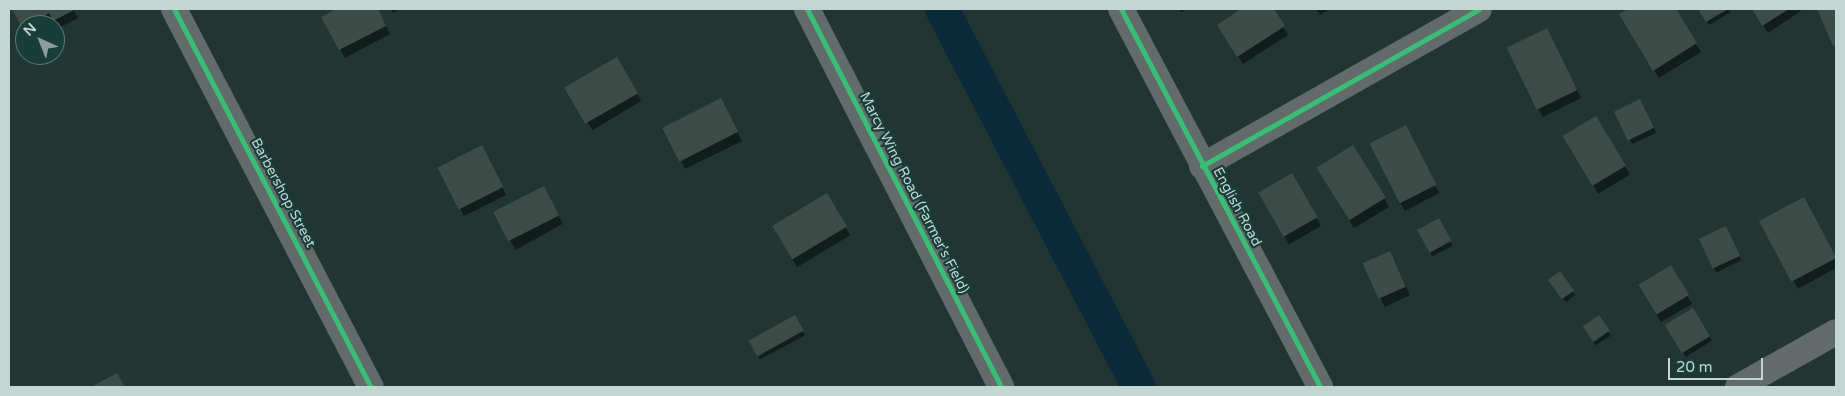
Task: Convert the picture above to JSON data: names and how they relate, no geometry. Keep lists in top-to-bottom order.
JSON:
{
  "streets": {
    "street": ["Barbershop Street", "Marcy Wing Road (Farmer's Field)", "English Road"]
  },
  "scale_bar": "20 m",
  "north": "top left"
}
